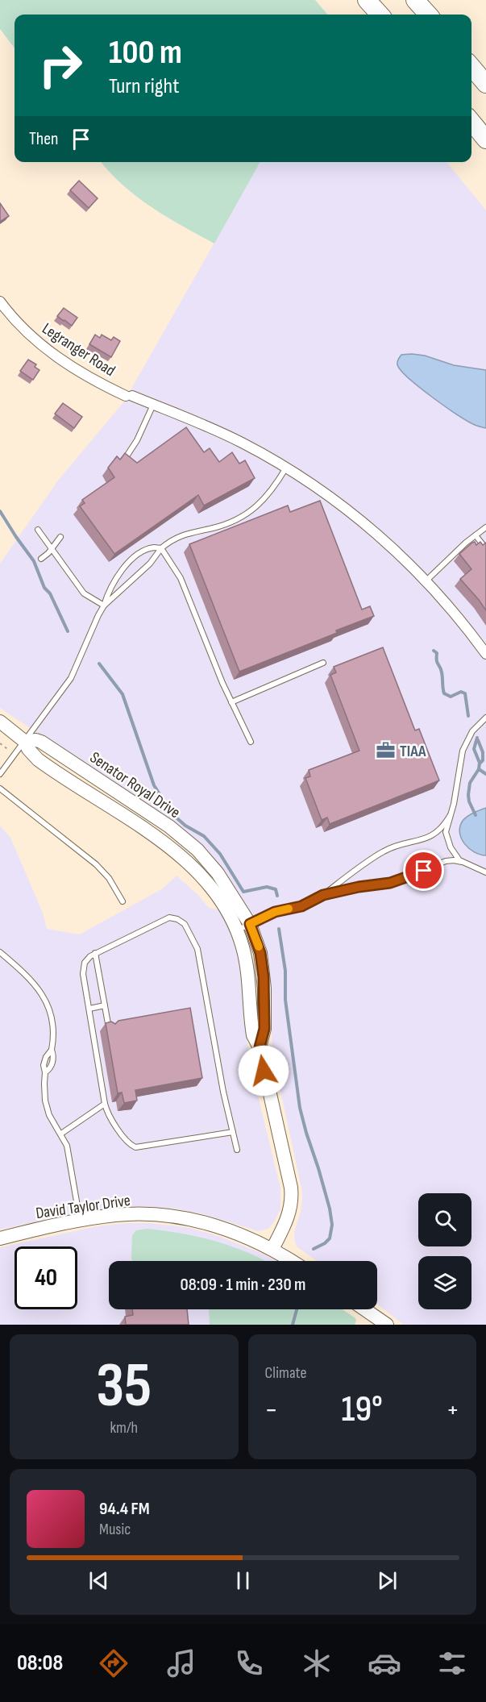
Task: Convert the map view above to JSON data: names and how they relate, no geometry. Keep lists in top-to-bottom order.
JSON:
{
  "streets": {
    "street": ["Legranger Road", "Senator Royal Drive", "David Taylor Drive"]
  },
  "crossings": [
    ["Senator Royal Drive", "David Taylor Drive"]
  ],
  "places": {
    "office": ["TIAA"]
  },
  "page": {
    "turn": ["100 m", "Turn right"],
    "then": "Then",
    "limit": "40",
    "trip": "08:09 · 1 min · 230 m",
    "tile": [
      ["35", "km/h"],
      "Climate"
    ],
    "heat": ["−", "19°", "+"],
    "song": ["94.4 FM", "Music"],
    "tabs": "08:08"
  }
}
